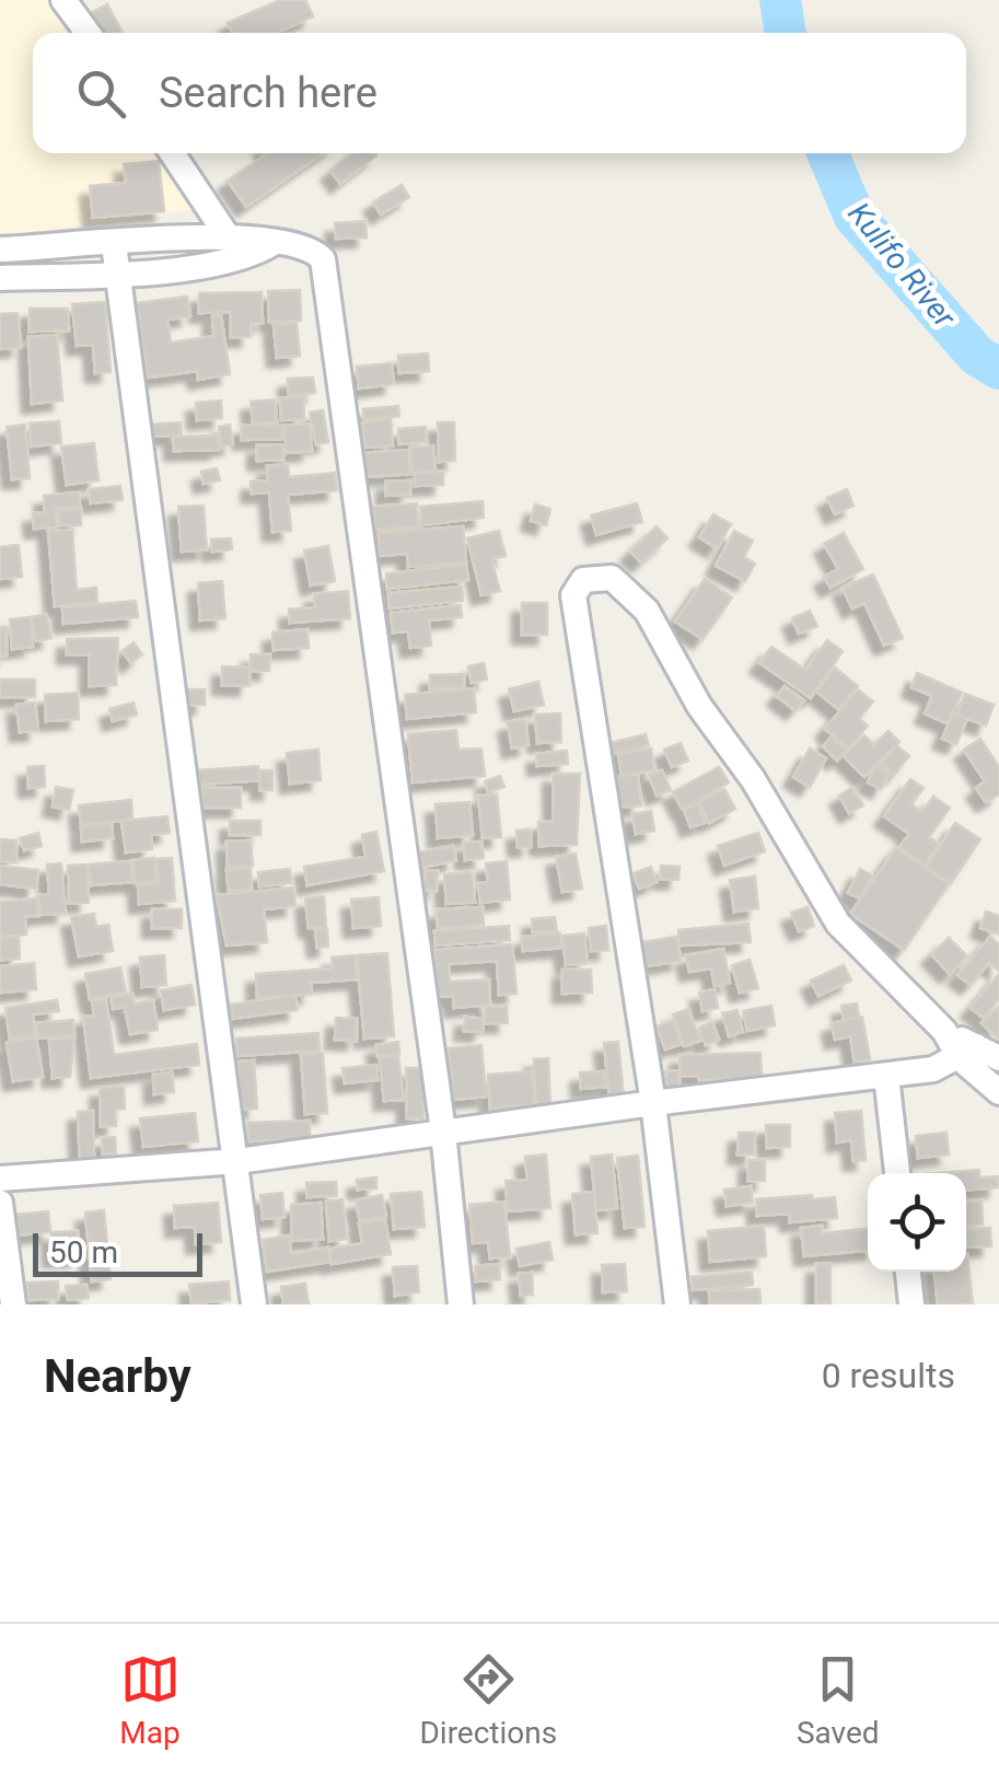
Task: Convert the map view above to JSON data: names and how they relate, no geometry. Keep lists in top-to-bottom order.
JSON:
{
  "water": ["Kulifo River"],
  "scale_bar": "50 m",
  "page": {
    "search": "Search here",
    "scale": "50 m",
    "heading": ["Nearby", "0 results"],
    "nav": ["Map", "Directions", "Saved"]
  }
}
